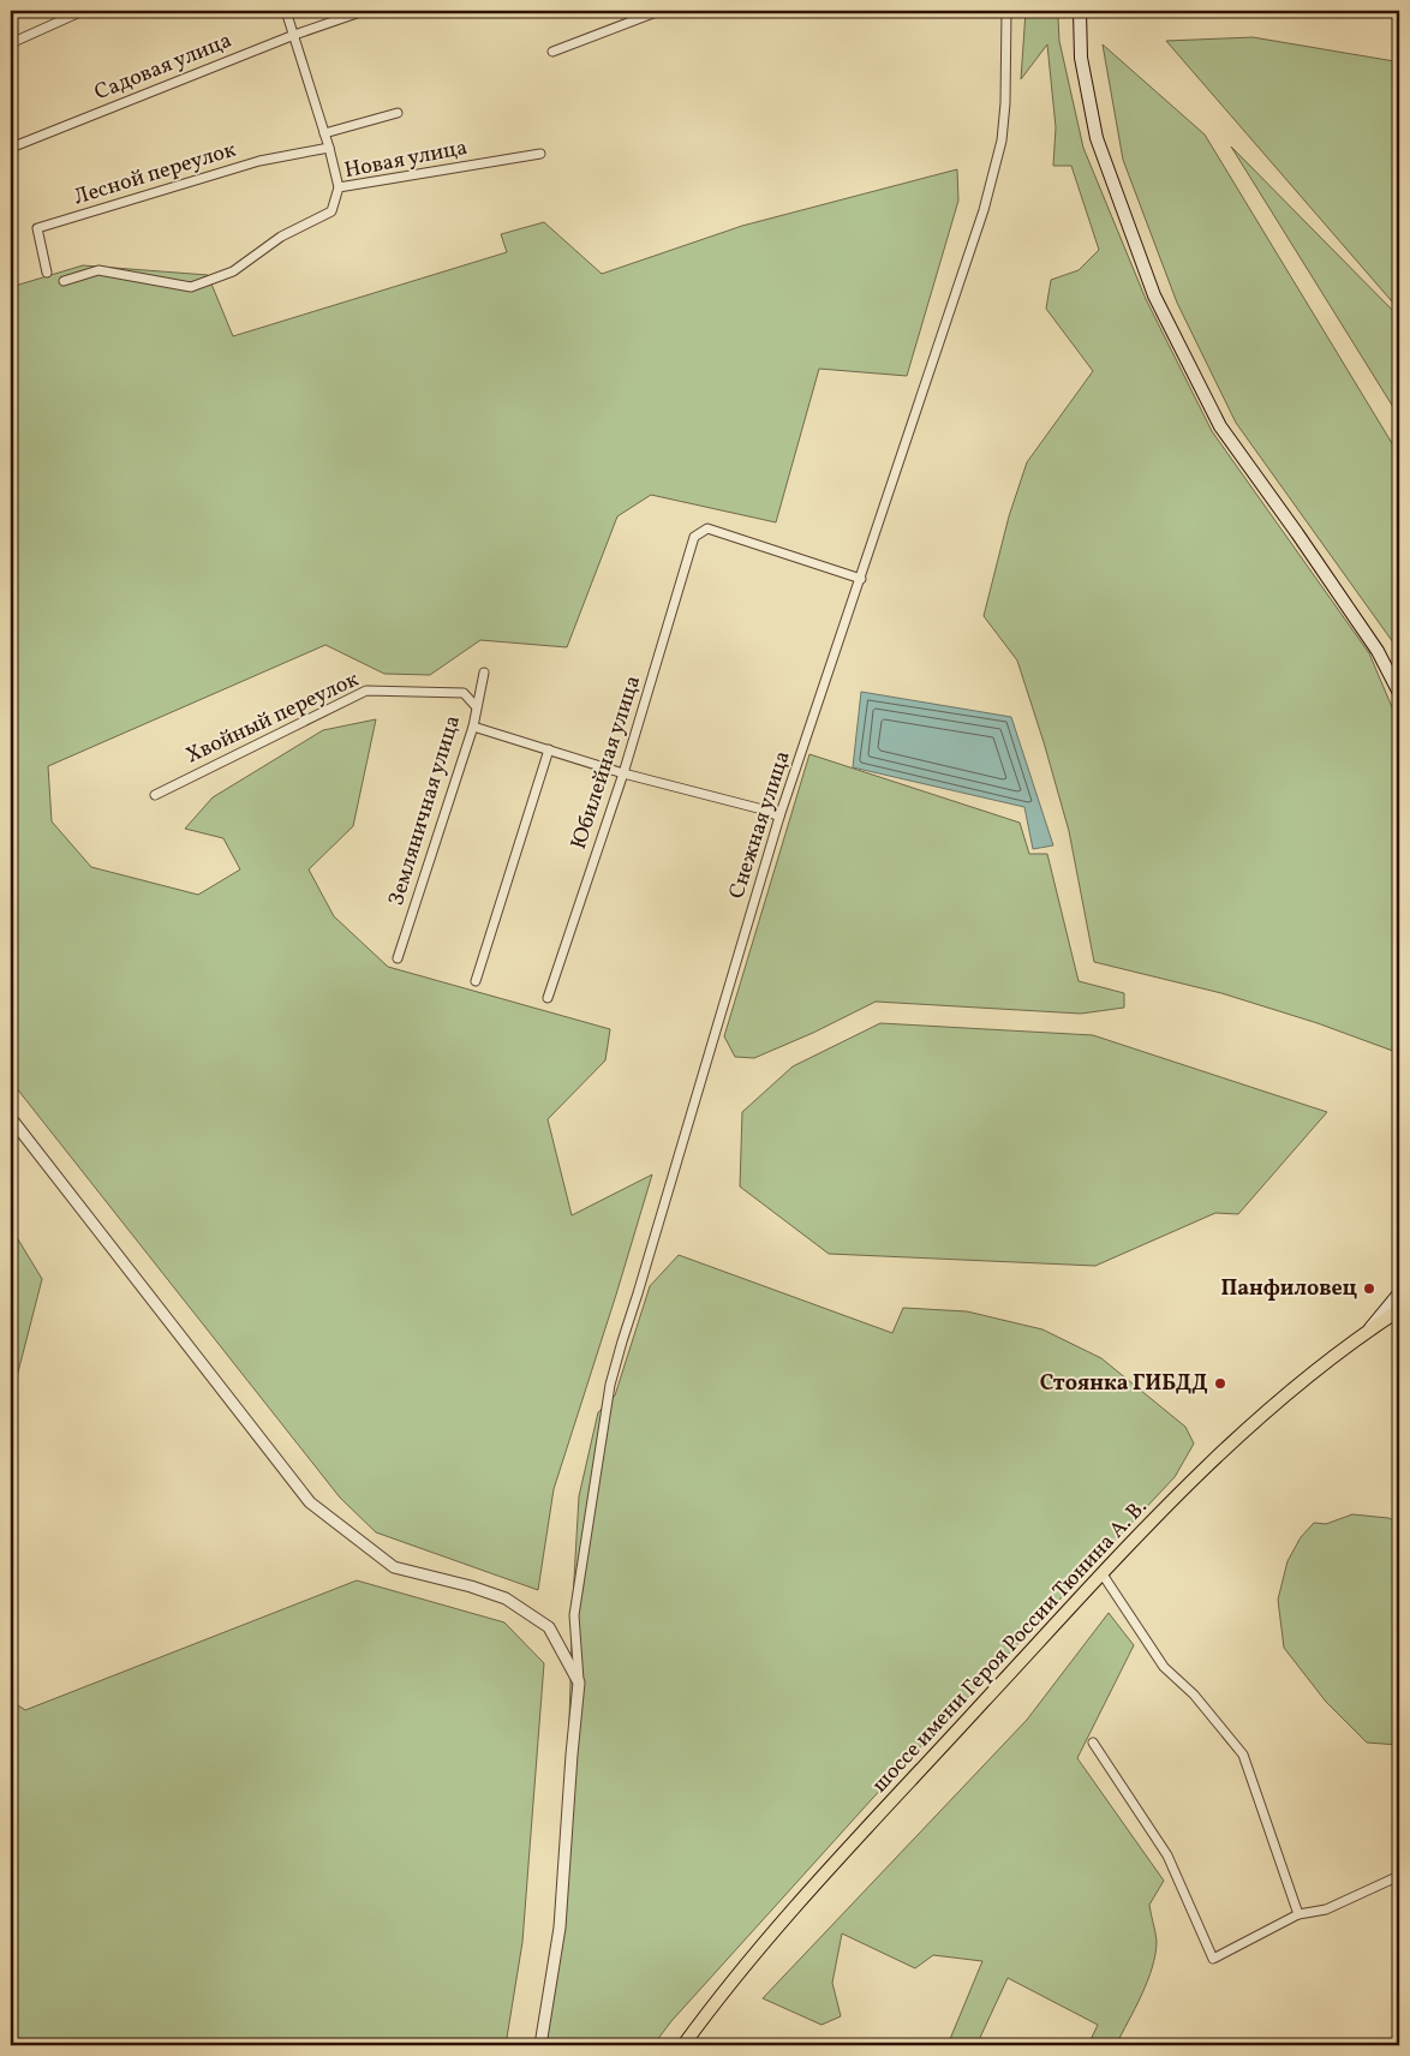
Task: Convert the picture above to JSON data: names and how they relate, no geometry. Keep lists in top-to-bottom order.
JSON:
{
  "streets": {
    "main road": ["шоссе имени Героя России Тюнина А. В."],
    "street": [
      "Садовая улица",
      "Новая улица",
      "Лесной переулок",
      "Хвойный переулок",
      "Юбилейная улица",
      "Земляничная улица",
      "Снежная улица"
    ]
  },
  "crossings": [
    ["Хвойный переулок", "Земляничная улица"],
    ["Юбилейная улица", "Снежная улица"]
  ],
  "places": ["Панфиловец", "Стоянка ГИБДД"]
}
